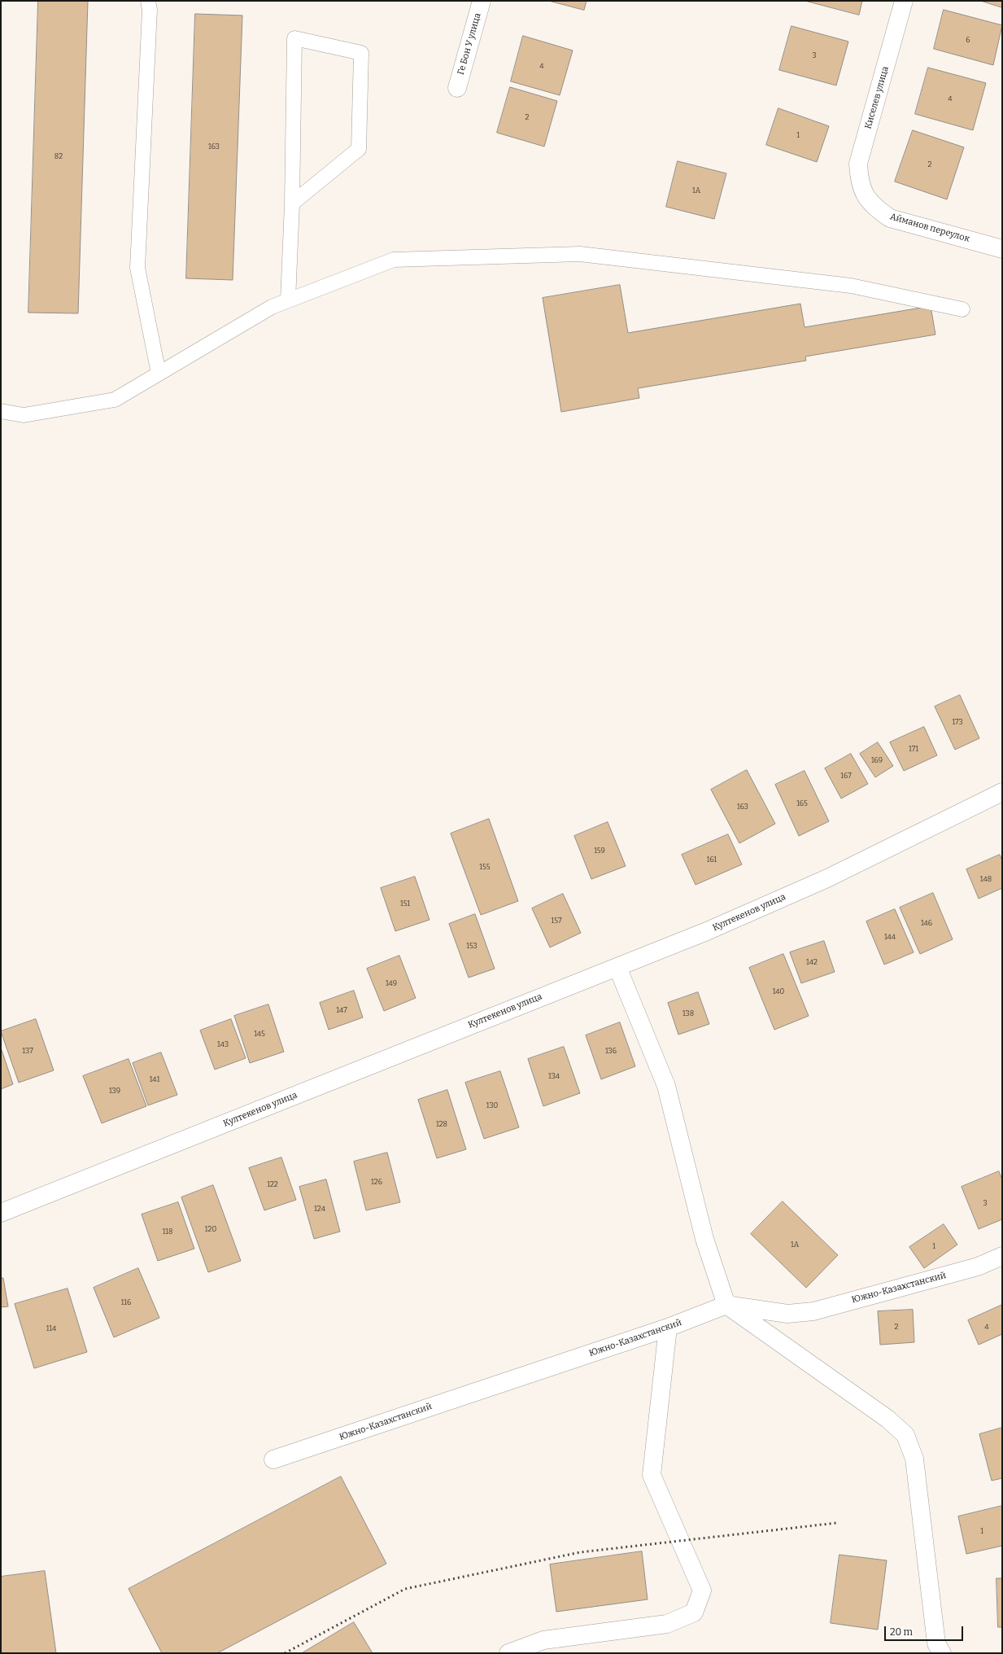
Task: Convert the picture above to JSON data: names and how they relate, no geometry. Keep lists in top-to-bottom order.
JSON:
{
  "streets": {
    "street": [
      "Ге Бон У улица",
      "Киселев улица",
      "Айманов переулок",
      "Култекенов улица",
      "Южно-Казахстанский"
    ]
  },
  "crossings": [
    ["Киселев улица", "Айманов переулок"]
  ],
  "house_numbers": [
    "6",
    "3",
    "4",
    "4",
    "2",
    "1",
    "163",
    "82",
    "2",
    "1А",
    "173",
    "171",
    "169",
    "167",
    "165",
    "163",
    "159",
    "161",
    "155",
    "148",
    "151",
    "157",
    "146",
    "144",
    "153",
    "142",
    "149",
    "140",
    "147",
    "138",
    "145",
    "143",
    "137",
    "136",
    "134",
    "141",
    "139",
    "130",
    "128",
    "126",
    "122",
    "3",
    "124",
    "120",
    "118",
    "1А",
    "1",
    "116",
    "2",
    "4",
    "114",
    "1"
  ],
  "scale_bar": "20 m"
}
